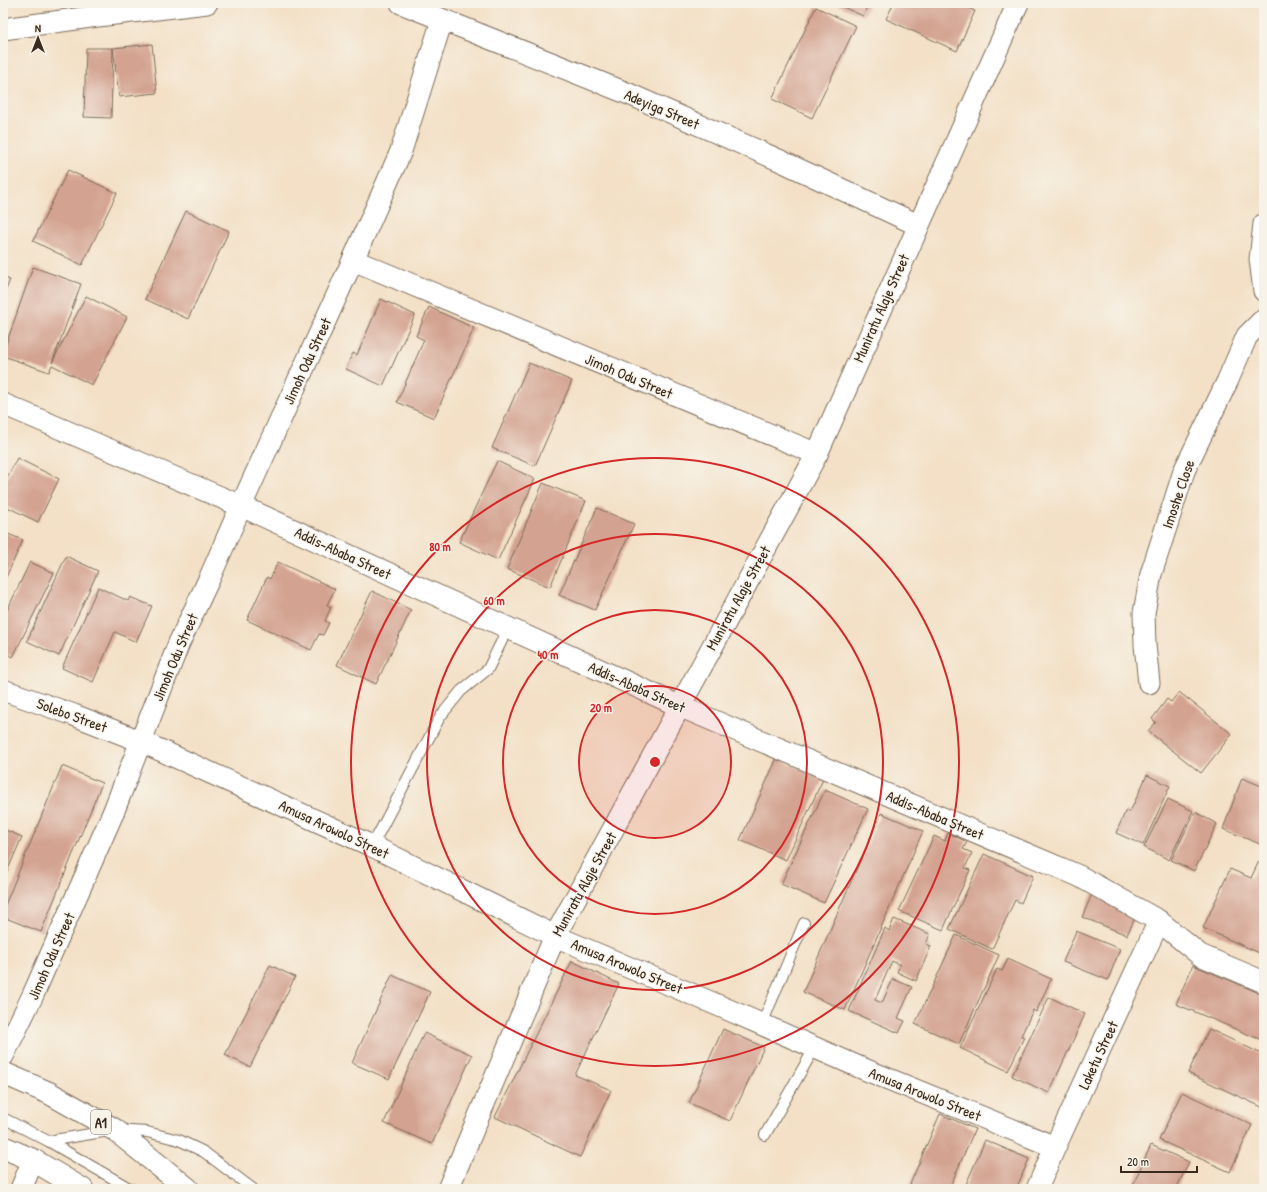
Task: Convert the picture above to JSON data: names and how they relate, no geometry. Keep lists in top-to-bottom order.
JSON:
{
  "streets": {
    "highway": ["A1"],
    "street": [
      "Adeyiga Street",
      "Muniratu Alaje Street",
      "Jimoh Odu Street",
      "Imoshe Close",
      "Addis-Ababa Street",
      "Solebo Street",
      "Amusa Arowolo Street",
      "Laketu Street"
    ]
  },
  "crossings": [
    ["Adeyiga Street", "Muniratu Alaje Street"],
    ["Adeyiga Street", "Jimoh Odu Street"],
    ["Muniratu Alaje Street", "Jimoh Odu Street"],
    ["Muniratu Alaje Street", "Addis-Ababa Street"],
    ["Muniratu Alaje Street", "Amusa Arowolo Street"],
    ["Jimoh Odu Street", "Addis-Ababa Street"],
    ["Jimoh Odu Street", "Solebo Street"],
    ["Jimoh Odu Street", "Amusa Arowolo Street"],
    ["Addis-Ababa Street", "Laketu Street"],
    ["Solebo Street", "Amusa Arowolo Street"],
    ["Amusa Arowolo Street", "Laketu Street"]
  ],
  "scale_bar": "20 m",
  "north": "top",
  "rings": [
    "80 m",
    "60 m",
    "40 m",
    "20 m"
  ]
}
